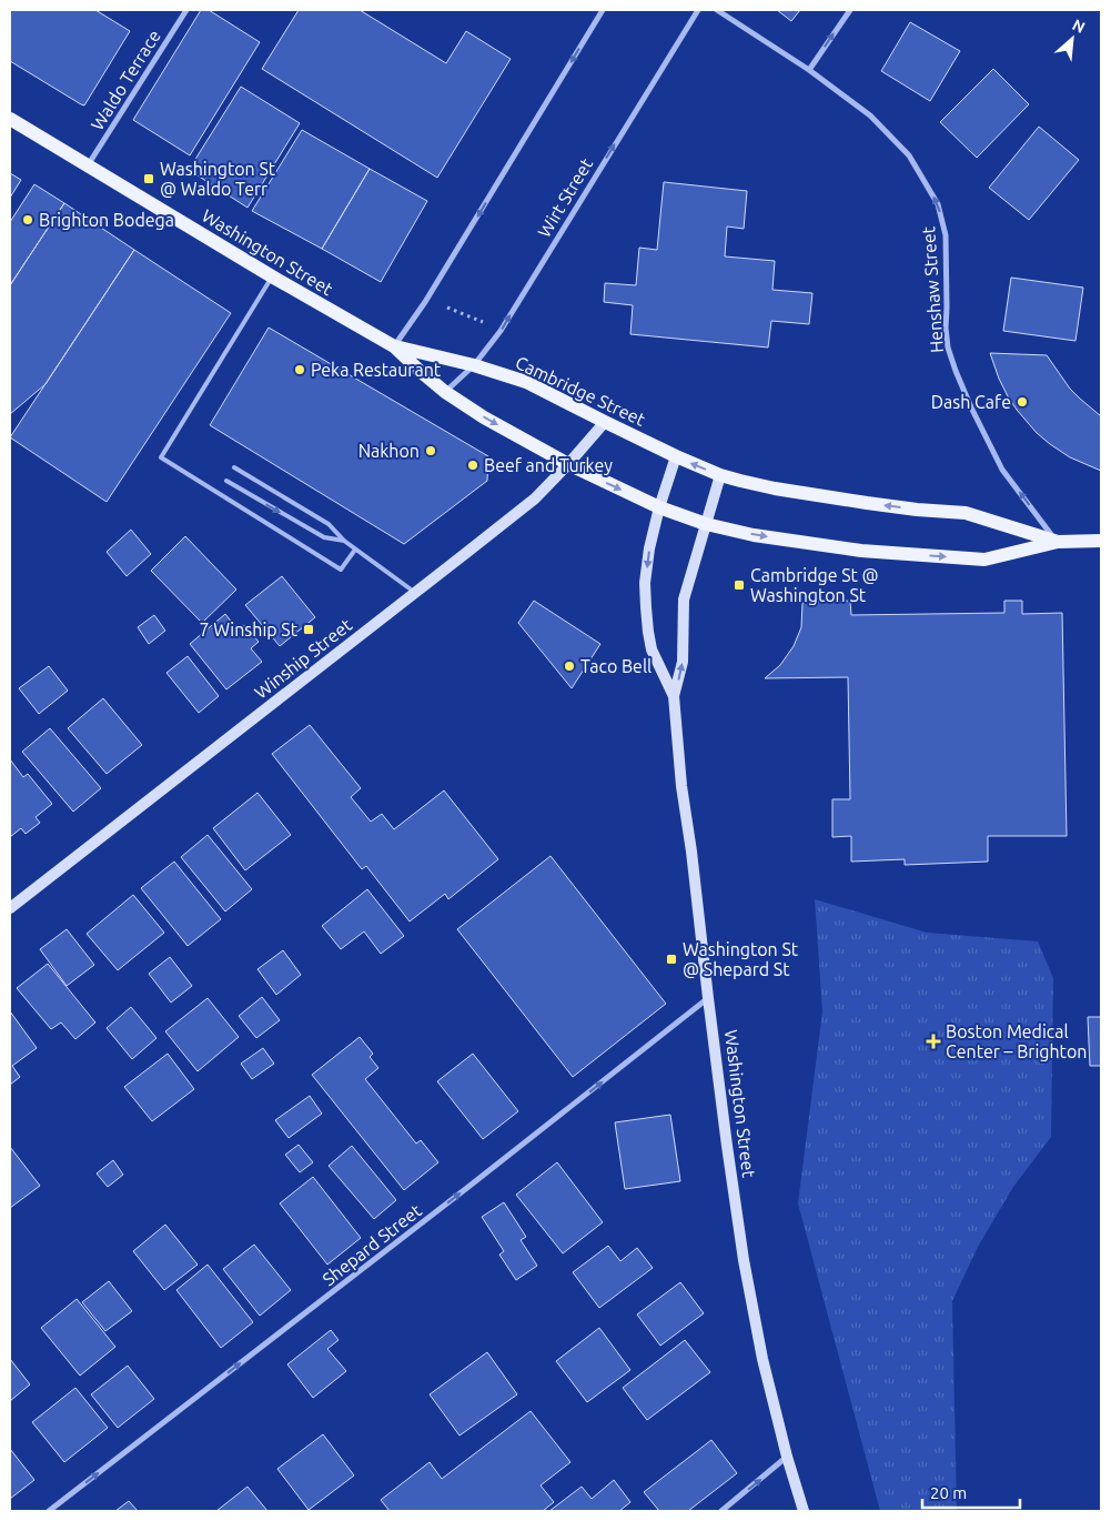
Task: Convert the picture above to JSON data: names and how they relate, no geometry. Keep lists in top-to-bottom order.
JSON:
{
  "streets": {
    "main road": ["Washington Street", "Cambridge Street", "Winship Street"],
    "street": [
      "Waldo Terrace",
      "Wirt Street",
      "Henshaw Street",
      "Shepard Street"
    ]
  },
  "crossings": [
    ["Waldo Terrace", "Washington Street"],
    ["Wirt Street", "Cambridge Street"],
    ["Washington Street", "Cambridge Street"],
    ["Washington Street", "Shepard Street"],
    ["Henshaw Street", "Cambridge Street"],
    ["Cambridge Street", "Winship Street"]
  ],
  "one_way": ["Wirt Street", "Henshaw Street", "Shepard Street"],
  "places": {
    "transit": [
      "Washington St @ Waldo Terr",
      "Cambridge St @ Washington St",
      "7 Winship St",
      "Washington St @ Shepard St"
    ],
    "other": [
      "Brighton Bodega",
      "Peka Restaurant",
      "Dash Cafe",
      "Nakhon",
      "Beef and Turkey",
      "Taco Bell"
    ],
    "health": ["Boston Medical Center – Brighton"]
  },
  "scale_bar": "20 m",
  "north": "top right"
}
